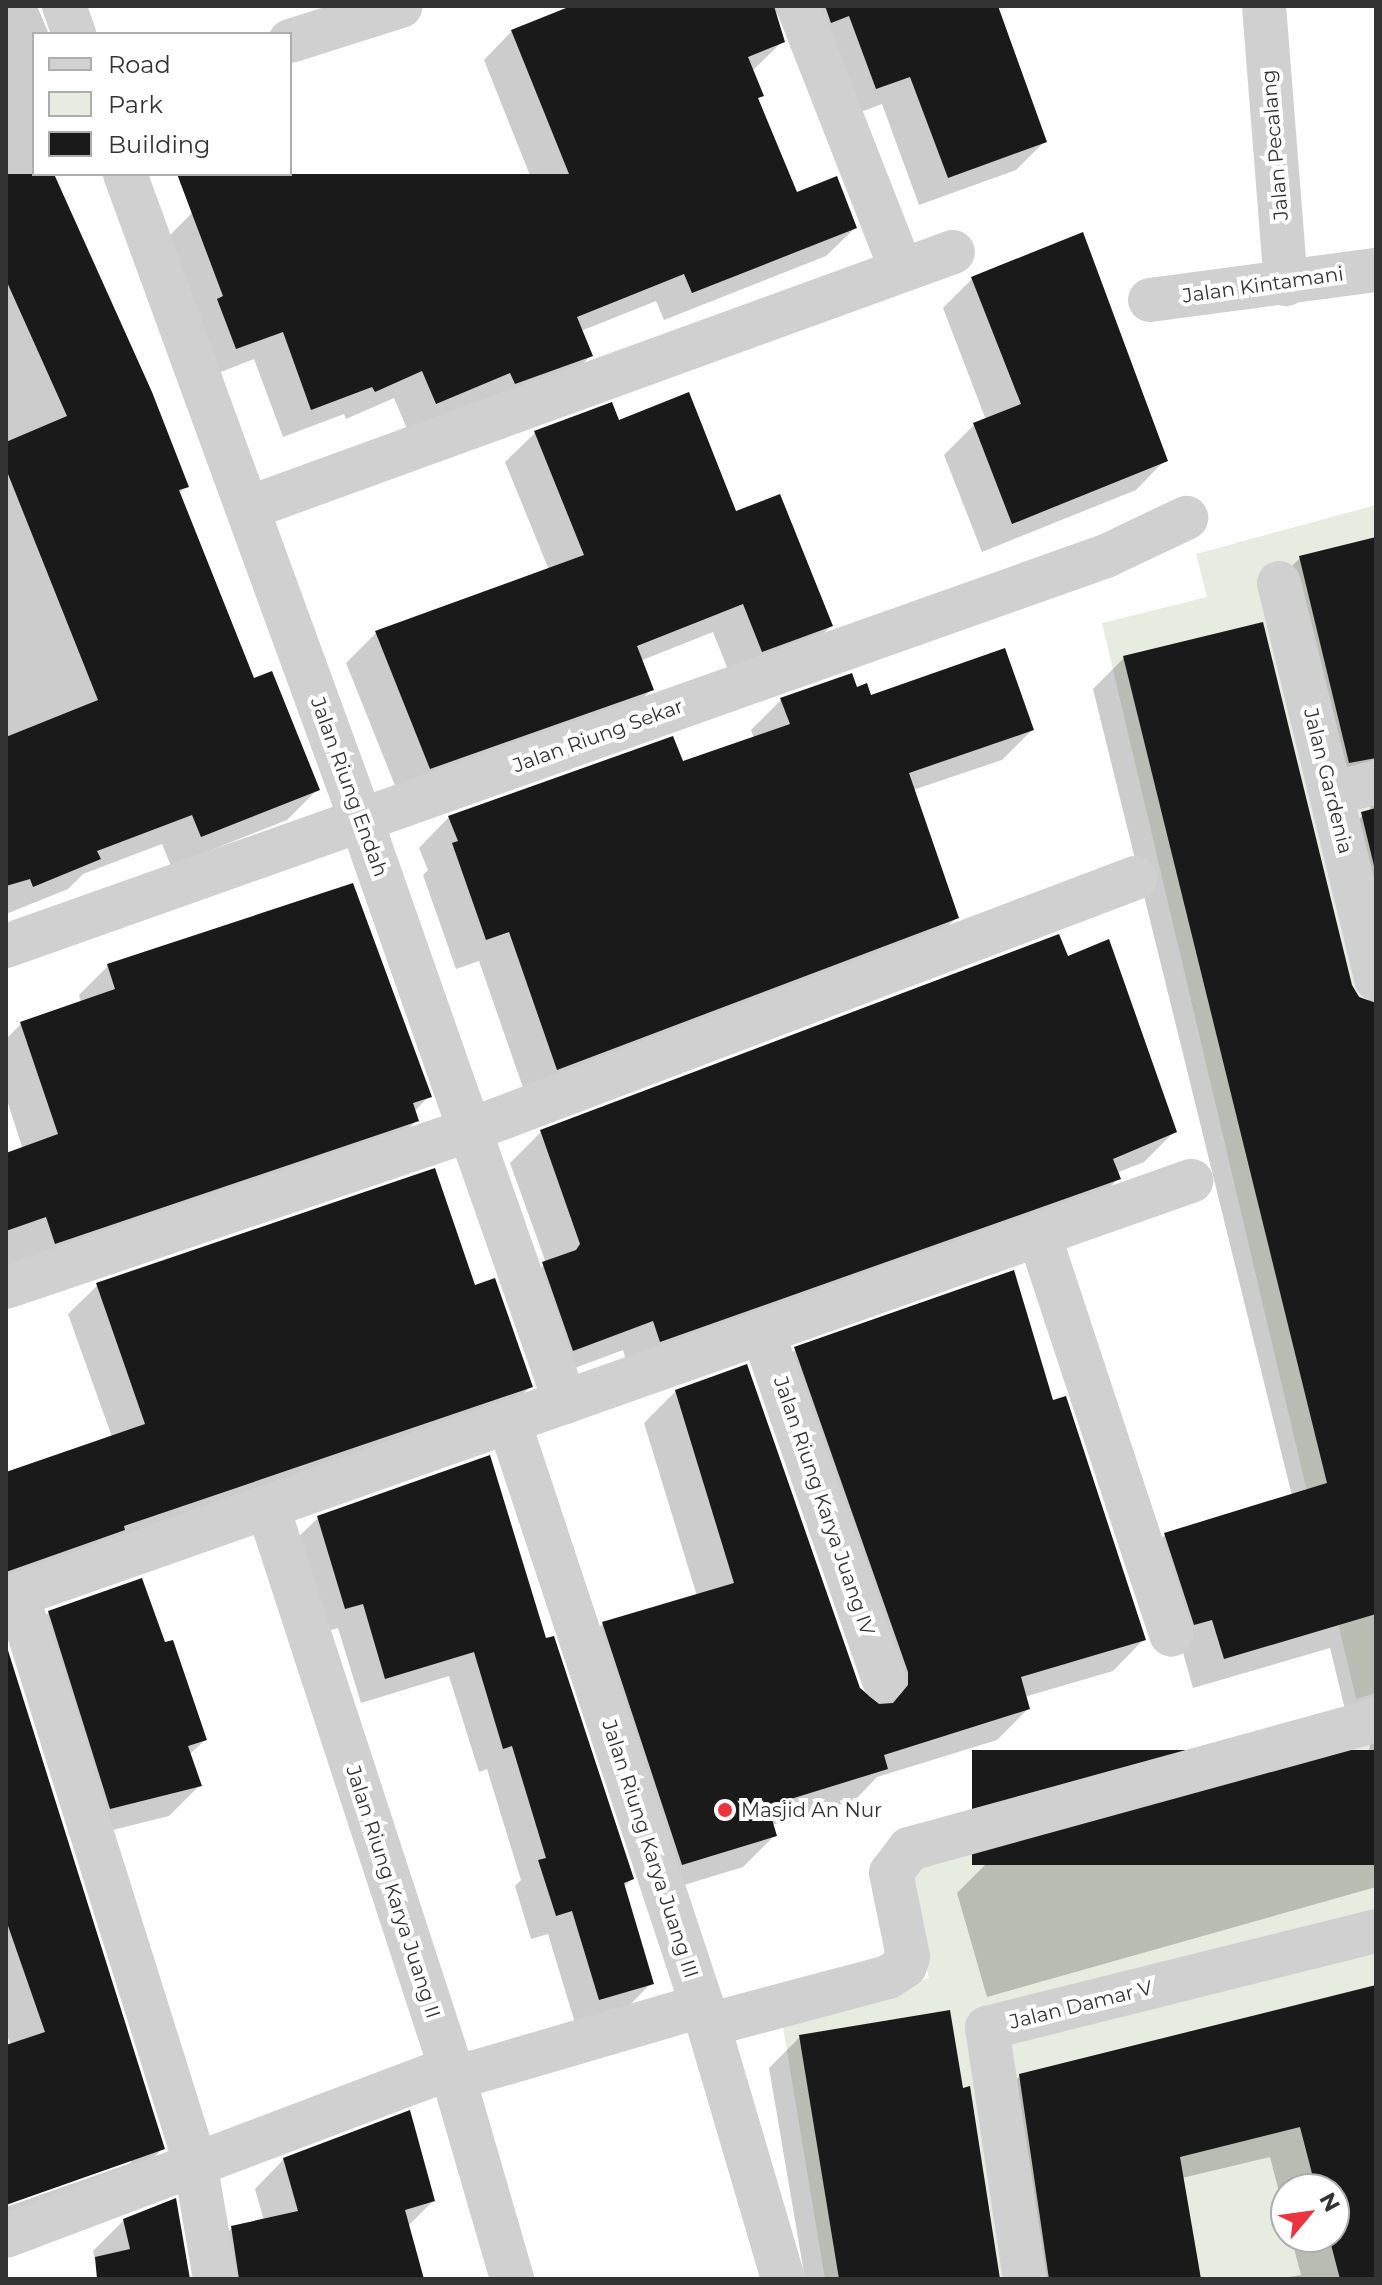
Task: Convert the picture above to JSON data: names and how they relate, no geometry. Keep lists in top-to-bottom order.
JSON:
{
  "streets": {
    "street": [
      "Jalan Pecalang",
      "Jalan Kintamani",
      "Jalan Riung Sekar",
      "Jalan Gardenia",
      "Jalan Riung Endah",
      "Jalan Riung Karya Juang IV",
      "Jalan Riung Karya Juang III",
      "Jalan Riung Karya Juang II",
      "Jalan Damar V"
    ]
  },
  "crossings": [
    ["Jalan Pecalang", "Jalan Kintamani"],
    ["Jalan Riung Sekar", "Jalan Riung Endah"]
  ],
  "places": ["Masjid An Nur"],
  "legend": ["Road", "Park", "Building"],
  "north": "top right"
}
